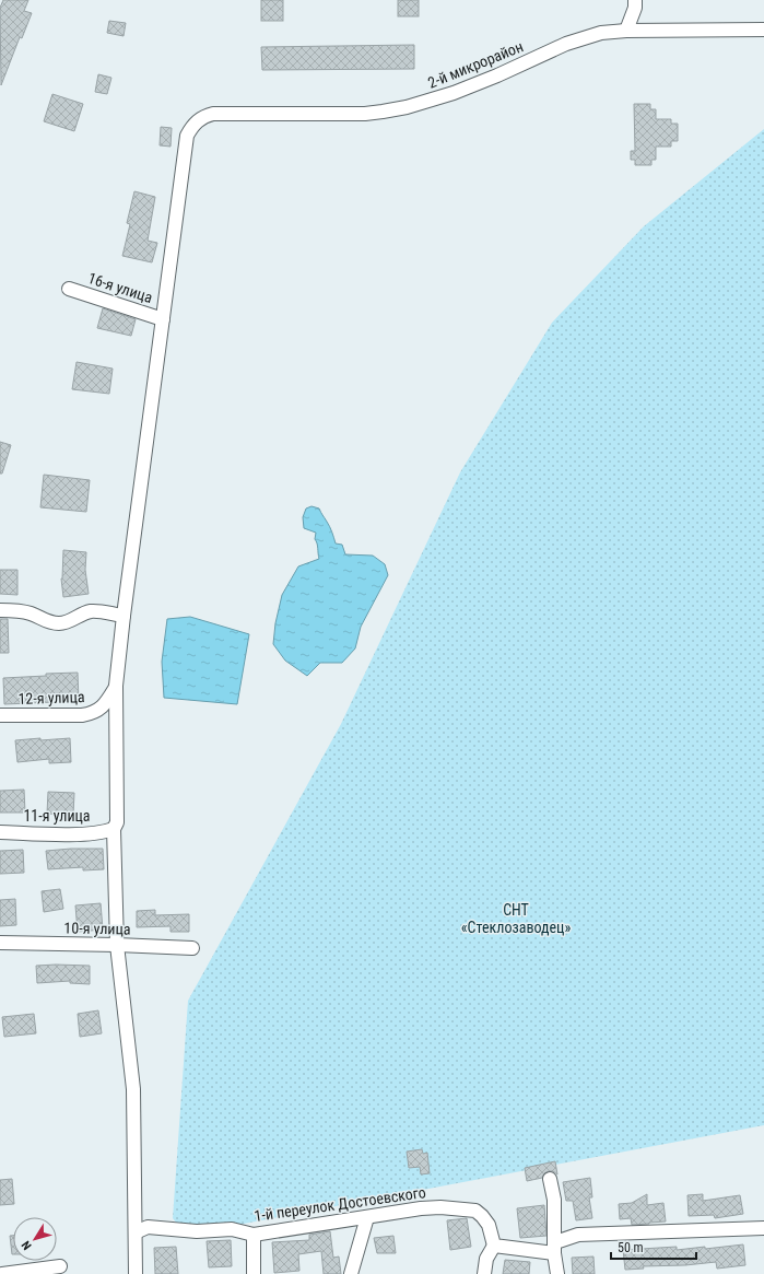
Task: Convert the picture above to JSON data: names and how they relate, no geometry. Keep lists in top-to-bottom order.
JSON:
{
  "streets": {
    "street": [
      "2-й микрорайон",
      "16-я улица",
      "12-я улица",
      "11-я улица",
      "10-я улица",
      "1-й переулок Достоевского"
    ]
  },
  "crossings": [
    ["2-й микрорайон", "16-я улица"]
  ],
  "parks": ["СНТ «Стеклозаводец»"],
  "scale_bar": "50 m",
  "north": "bottom left"
}
